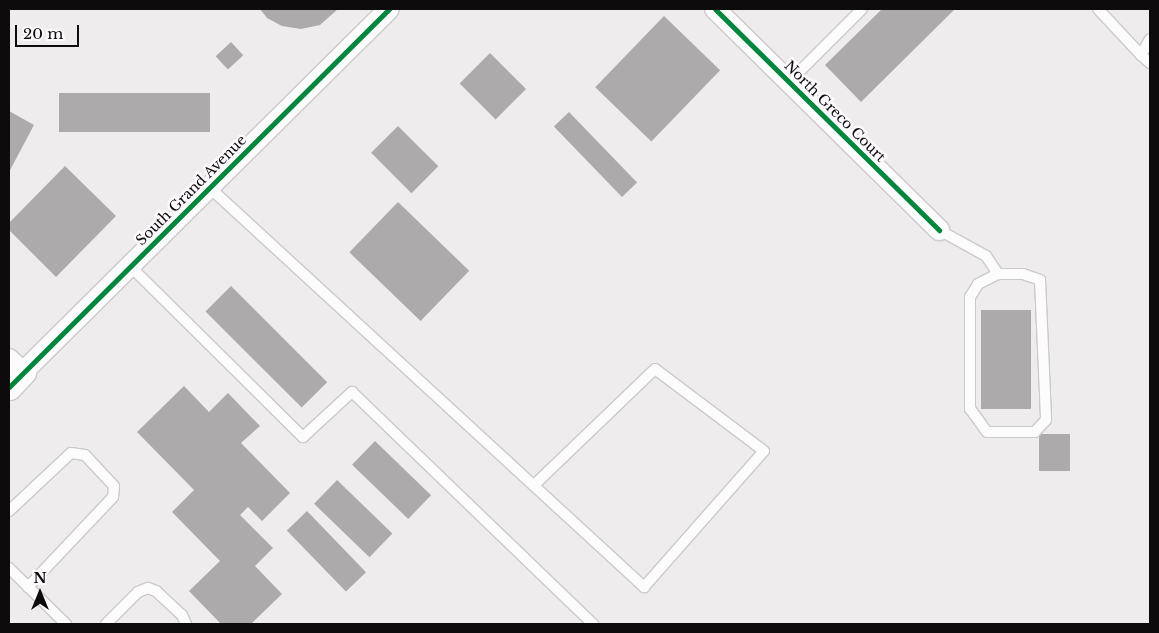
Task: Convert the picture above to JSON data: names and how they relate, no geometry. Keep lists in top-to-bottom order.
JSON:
{
  "streets": {
    "street": ["North Greco Court", "South Grand Avenue"]
  },
  "scale_bar": "20 m",
  "north": "top"
}
